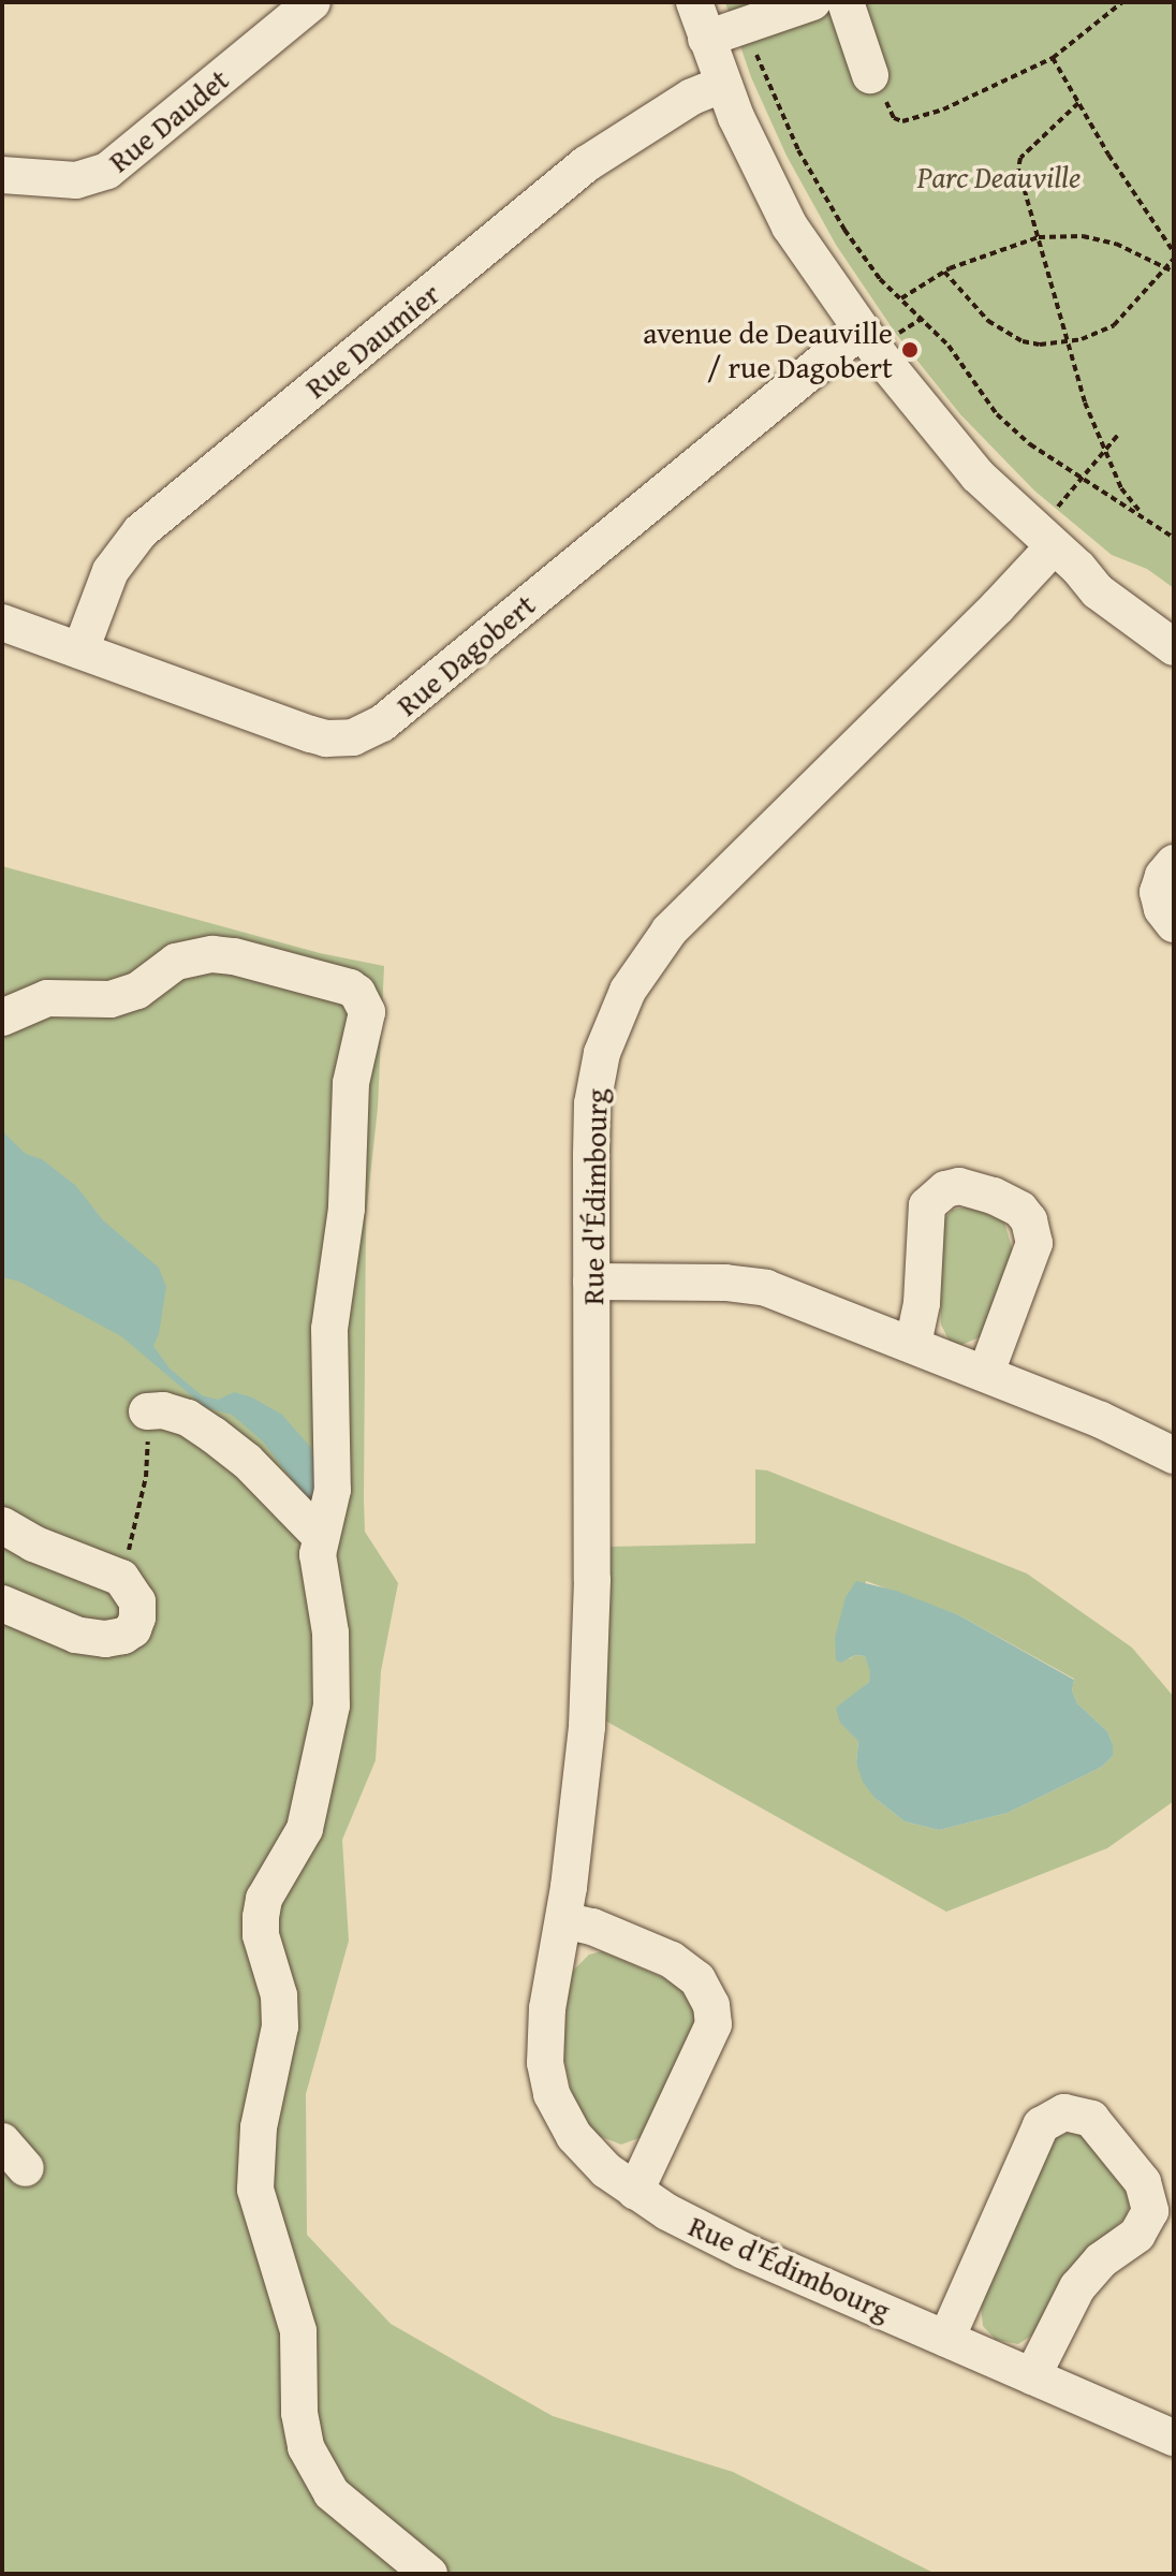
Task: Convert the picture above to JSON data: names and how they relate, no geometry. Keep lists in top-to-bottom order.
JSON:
{
  "streets": {
    "street": [
      "Rue Daudet",
      "Rue Daumier",
      "Rue Dagobert",
      "Rue d'Édimbourg"
    ]
  },
  "crossings": [
    ["Rue Daumier", "Rue Dagobert"]
  ],
  "parks": ["Parc Deauville"],
  "places": ["avenue de Deauville / rue Dagobert"]
}
